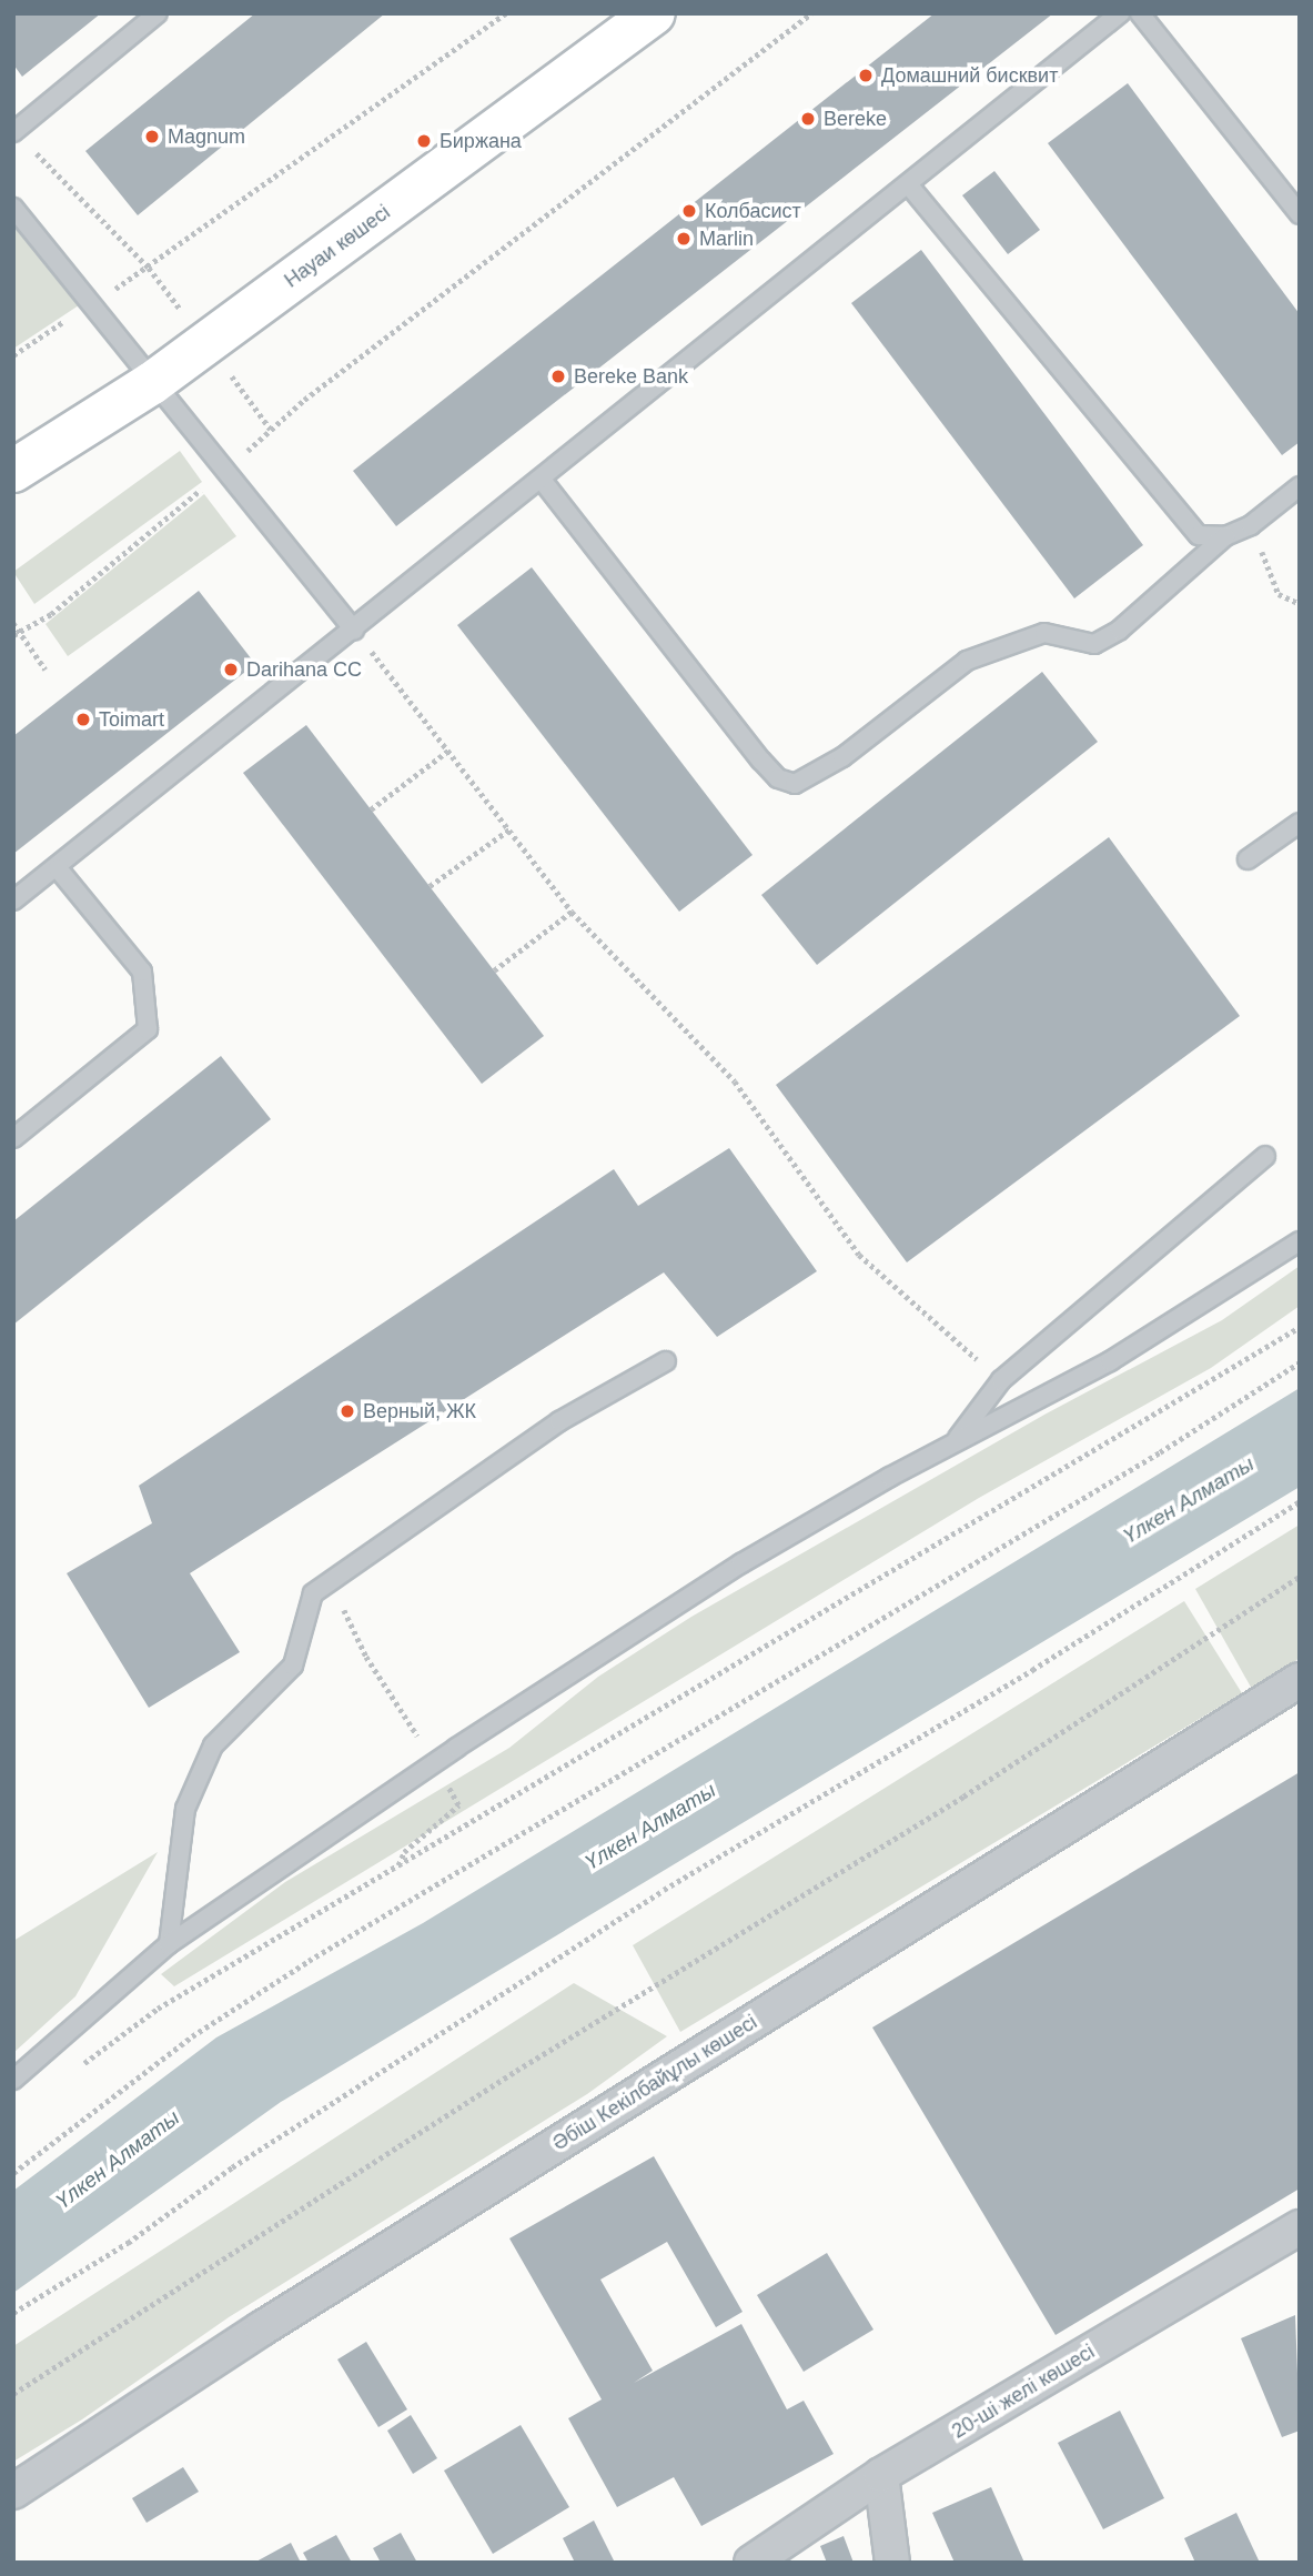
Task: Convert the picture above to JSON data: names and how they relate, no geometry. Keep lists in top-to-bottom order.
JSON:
{
  "streets": {
    "street": ["Науаи көшесі", "Әбіш Кекілбайұлы көшесі", "20-ші желі көшесі"]
  },
  "water": ["Үлкен Алматы"],
  "places": [
    "Домашний бисквит",
    "Bereke",
    "Magnum",
    "Биржана",
    "Колбасист",
    "Marlin",
    "Bereke Bank",
    "Darihana CC",
    "Toimart",
    "Верный, ЖК"
  ]
}
